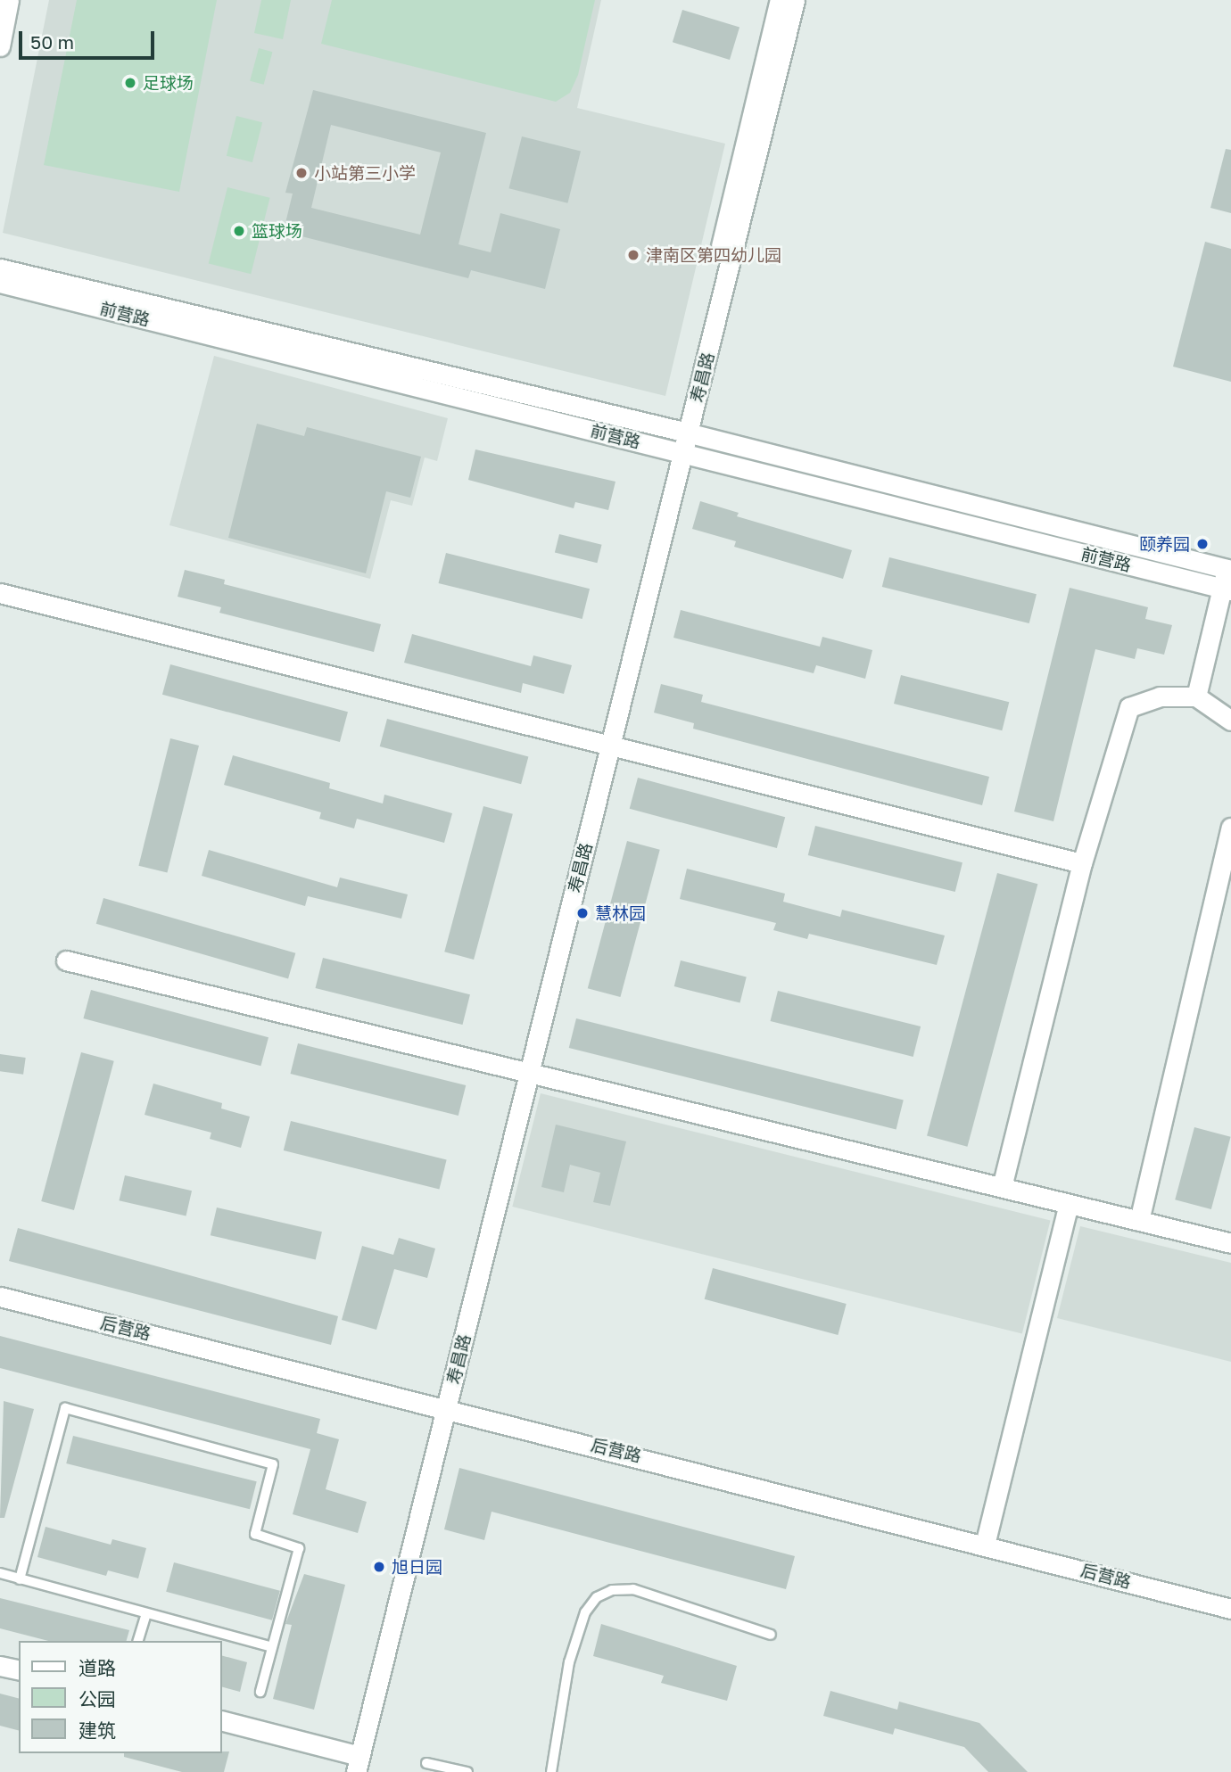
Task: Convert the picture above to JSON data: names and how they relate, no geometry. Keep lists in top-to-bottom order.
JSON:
{
  "streets": {
    "street": ["前营路", "寿昌路", "后营路"]
  },
  "crossings": [
    ["前营路", "寿昌路"],
    ["寿昌路", "后营路"]
  ],
  "places": [
    "足球场",
    "小站第三小学",
    "篮球场",
    "津南区第四幼儿园",
    "颐养园",
    "慧林园",
    "旭日园"
  ],
  "legend": ["道路", "公园", "建筑"],
  "scale_bar": "50 m"
}
